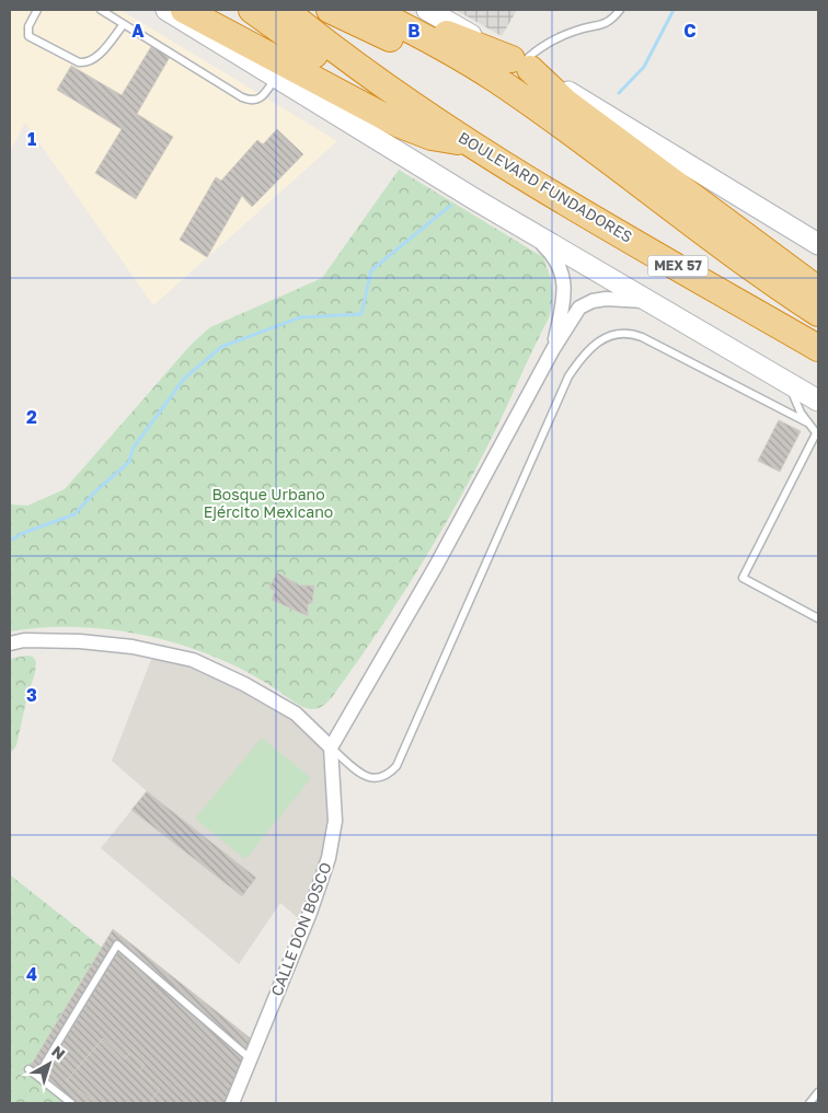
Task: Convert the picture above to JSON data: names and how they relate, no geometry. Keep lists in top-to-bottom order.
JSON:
{
  "streets": {
    "highway": ["BOULEVARD FUNDADORES", "MEX 57"],
    "street": ["CALLE DON BOSCO"]
  },
  "parks": ["Bosque Urbano Ejército Mexicano"],
  "north": "top right",
  "grid": {
    "columns": ["A", "B", "C"],
    "rows": [
      "1",
      "2",
      "3",
      "4"
    ]
  }
}
